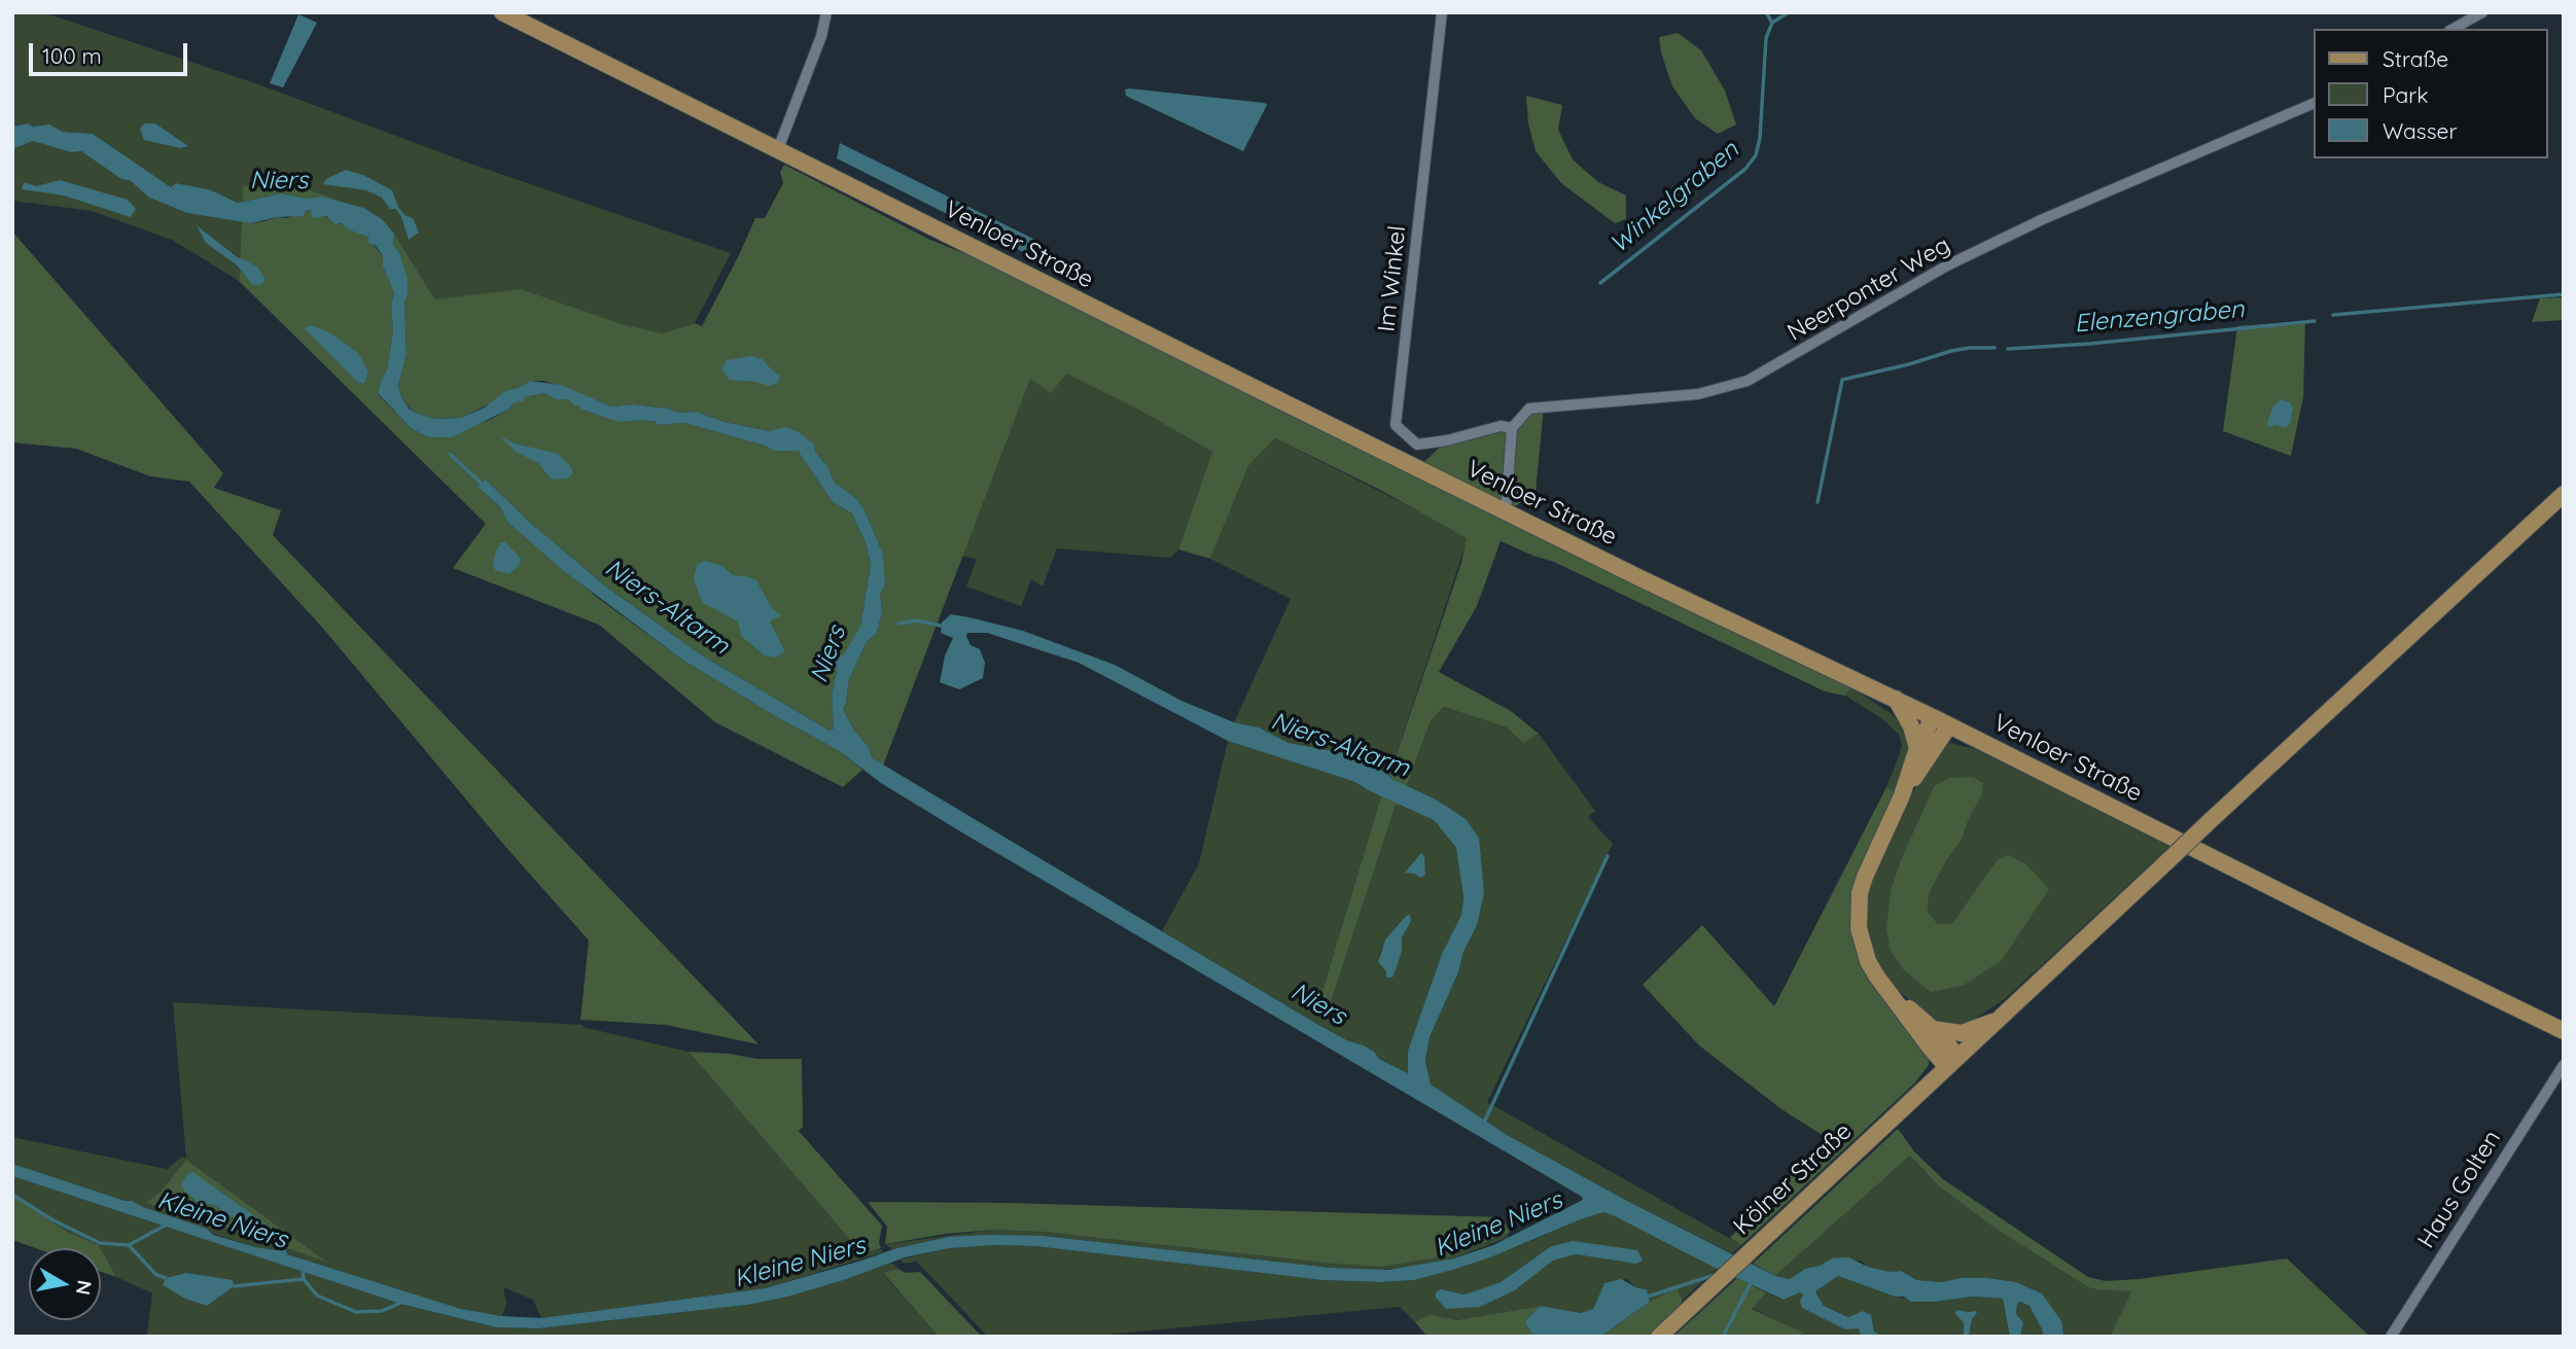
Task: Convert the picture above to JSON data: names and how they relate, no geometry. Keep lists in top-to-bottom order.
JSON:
{
  "streets": {
    "main road": ["Venloer Straße", "Kölner Straße"],
    "street": ["Im Winkel", "Neerponter Weg", "Haus Golten"]
  },
  "crossings": [
    ["Im Winkel", "Neerponter Weg"]
  ],
  "water": [
    "Niers",
    "Winkelgraben",
    "Elenzengraben",
    "Niers-Altarm",
    "Kleine Niers"
  ],
  "legend": ["Straße", "Park", "Wasser"],
  "scale_bar": "100 m",
  "north": "right"
}
